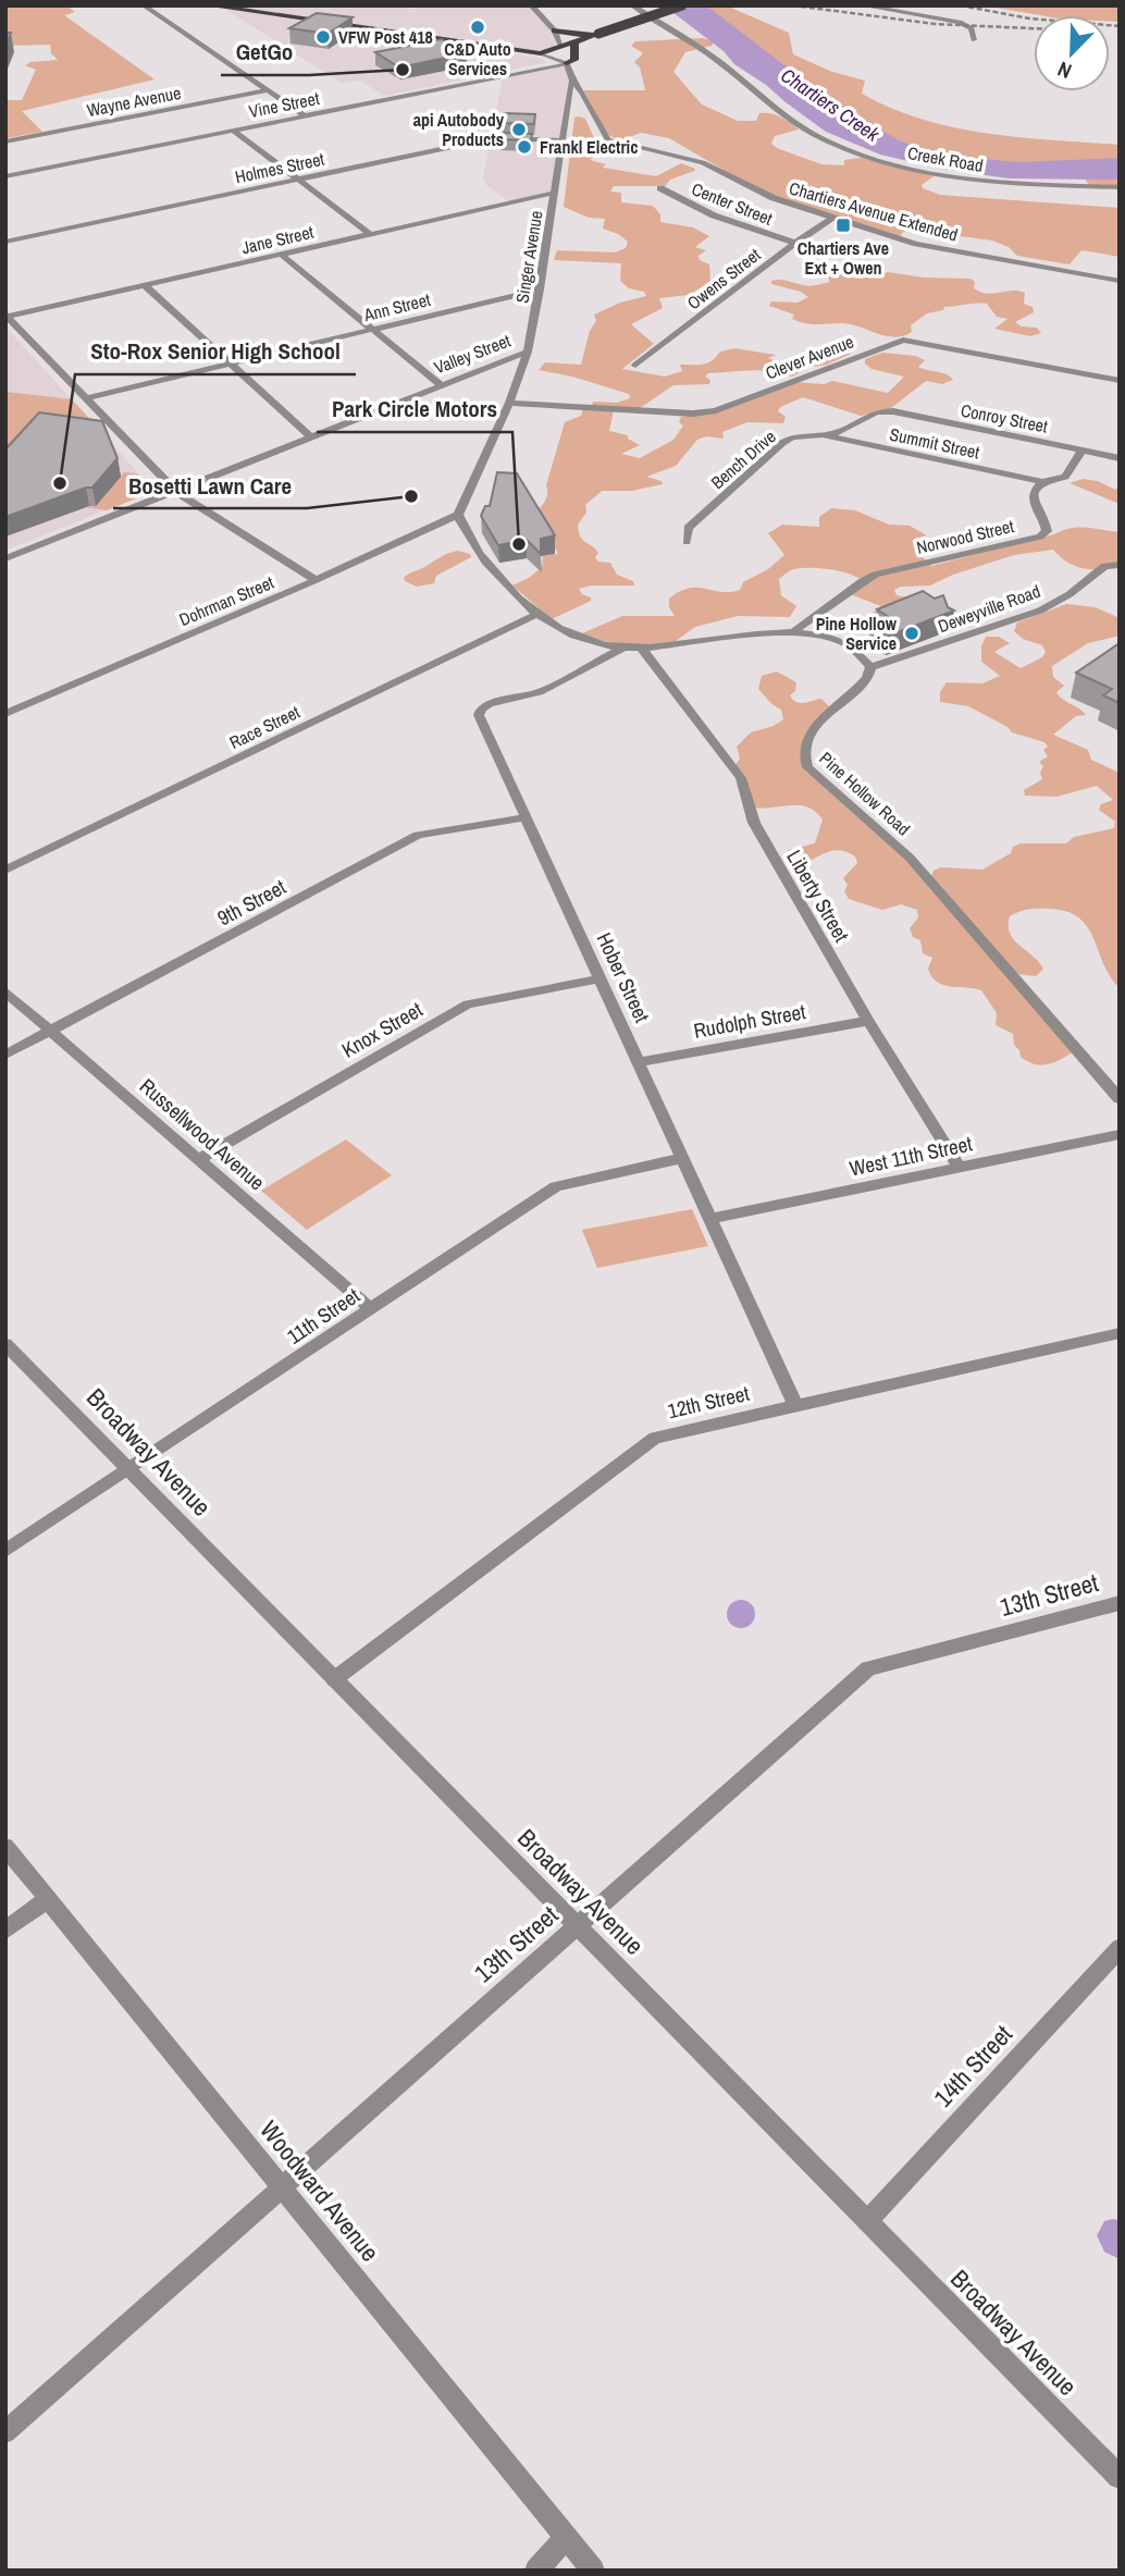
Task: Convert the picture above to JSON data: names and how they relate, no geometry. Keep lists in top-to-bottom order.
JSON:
{
  "streets": {
    "street": [
      "Wayne Avenue",
      "Vine Street",
      "Creek Road",
      "Holmes Street",
      "Center Street",
      "Chartiers Avenue Extended",
      "Jane Street",
      "Singer Avenue",
      "Owens Street",
      "Ann Street",
      "Valley Street",
      "Clever Avenue",
      "Conroy Street",
      "Summit Street",
      "Bench Drive",
      "Norwood Street",
      "Dohrman Street",
      "Deweyville Road",
      "Race Street",
      "Pine Hollow Road",
      "Liberty Street",
      "9th Street",
      "Hober Street",
      "Rudolph Street",
      "Knox Street",
      "Russellwood Avenue",
      "West 11th Street",
      "11th Street",
      "12th Street",
      "Broadway Avenue",
      "13th Street",
      "14th Street",
      "Woodward Avenue"
    ]
  },
  "crossings": [
    ["Vine Street", "Singer Avenue"],
    ["Holmes Street", "Singer Avenue"],
    ["Center Street", "Owens Street"],
    ["Chartiers Avenue Extended", "Singer Avenue"],
    ["Chartiers Avenue Extended", "Owens Street"],
    ["Jane Street", "Singer Avenue"],
    ["Singer Avenue", "Ann Street"],
    ["Singer Avenue", "Valley Street"],
    ["Singer Avenue", "Clever Avenue"],
    ["Singer Avenue", "Dohrman Street"],
    ["Conroy Street", "Bench Drive"],
    ["Summit Street", "Bench Drive"],
    ["Summit Street", "Norwood Street"],
    ["Deweyville Road", "Pine Hollow Road"],
    ["Liberty Street", "Rudolph Street"],
    ["Liberty Street", "West 11th Street"],
    ["9th Street", "Hober Street"],
    ["9th Street", "Russellwood Avenue"],
    ["Hober Street", "Rudolph Street"],
    ["Hober Street", "Knox Street"],
    ["Hober Street", "West 11th Street"],
    ["Hober Street", "11th Street"],
    ["Hober Street", "12th Street"],
    ["Knox Street", "Russellwood Avenue"],
    ["Russellwood Avenue", "11th Street"],
    ["11th Street", "Broadway Avenue"],
    ["12th Street", "Broadway Avenue"],
    ["Broadway Avenue", "13th Street"],
    ["Broadway Avenue", "14th Street"],
    ["13th Street", "Woodward Avenue"]
  ],
  "water": ["Chartiers Creek"],
  "places": {
    "other": [
      "C&D Auto Services",
      "VFW Post 418",
      "GetGo",
      "api Autobody Products",
      "Frankl Electric",
      "Sto-Rox Senior High School",
      "Bosetti Lawn Care",
      "Park Circle Motors",
      "Pine Hollow Service"
    ],
    "transit": ["Chartiers Ave Ext + Owen"]
  },
  "north": "bottom left"
}
